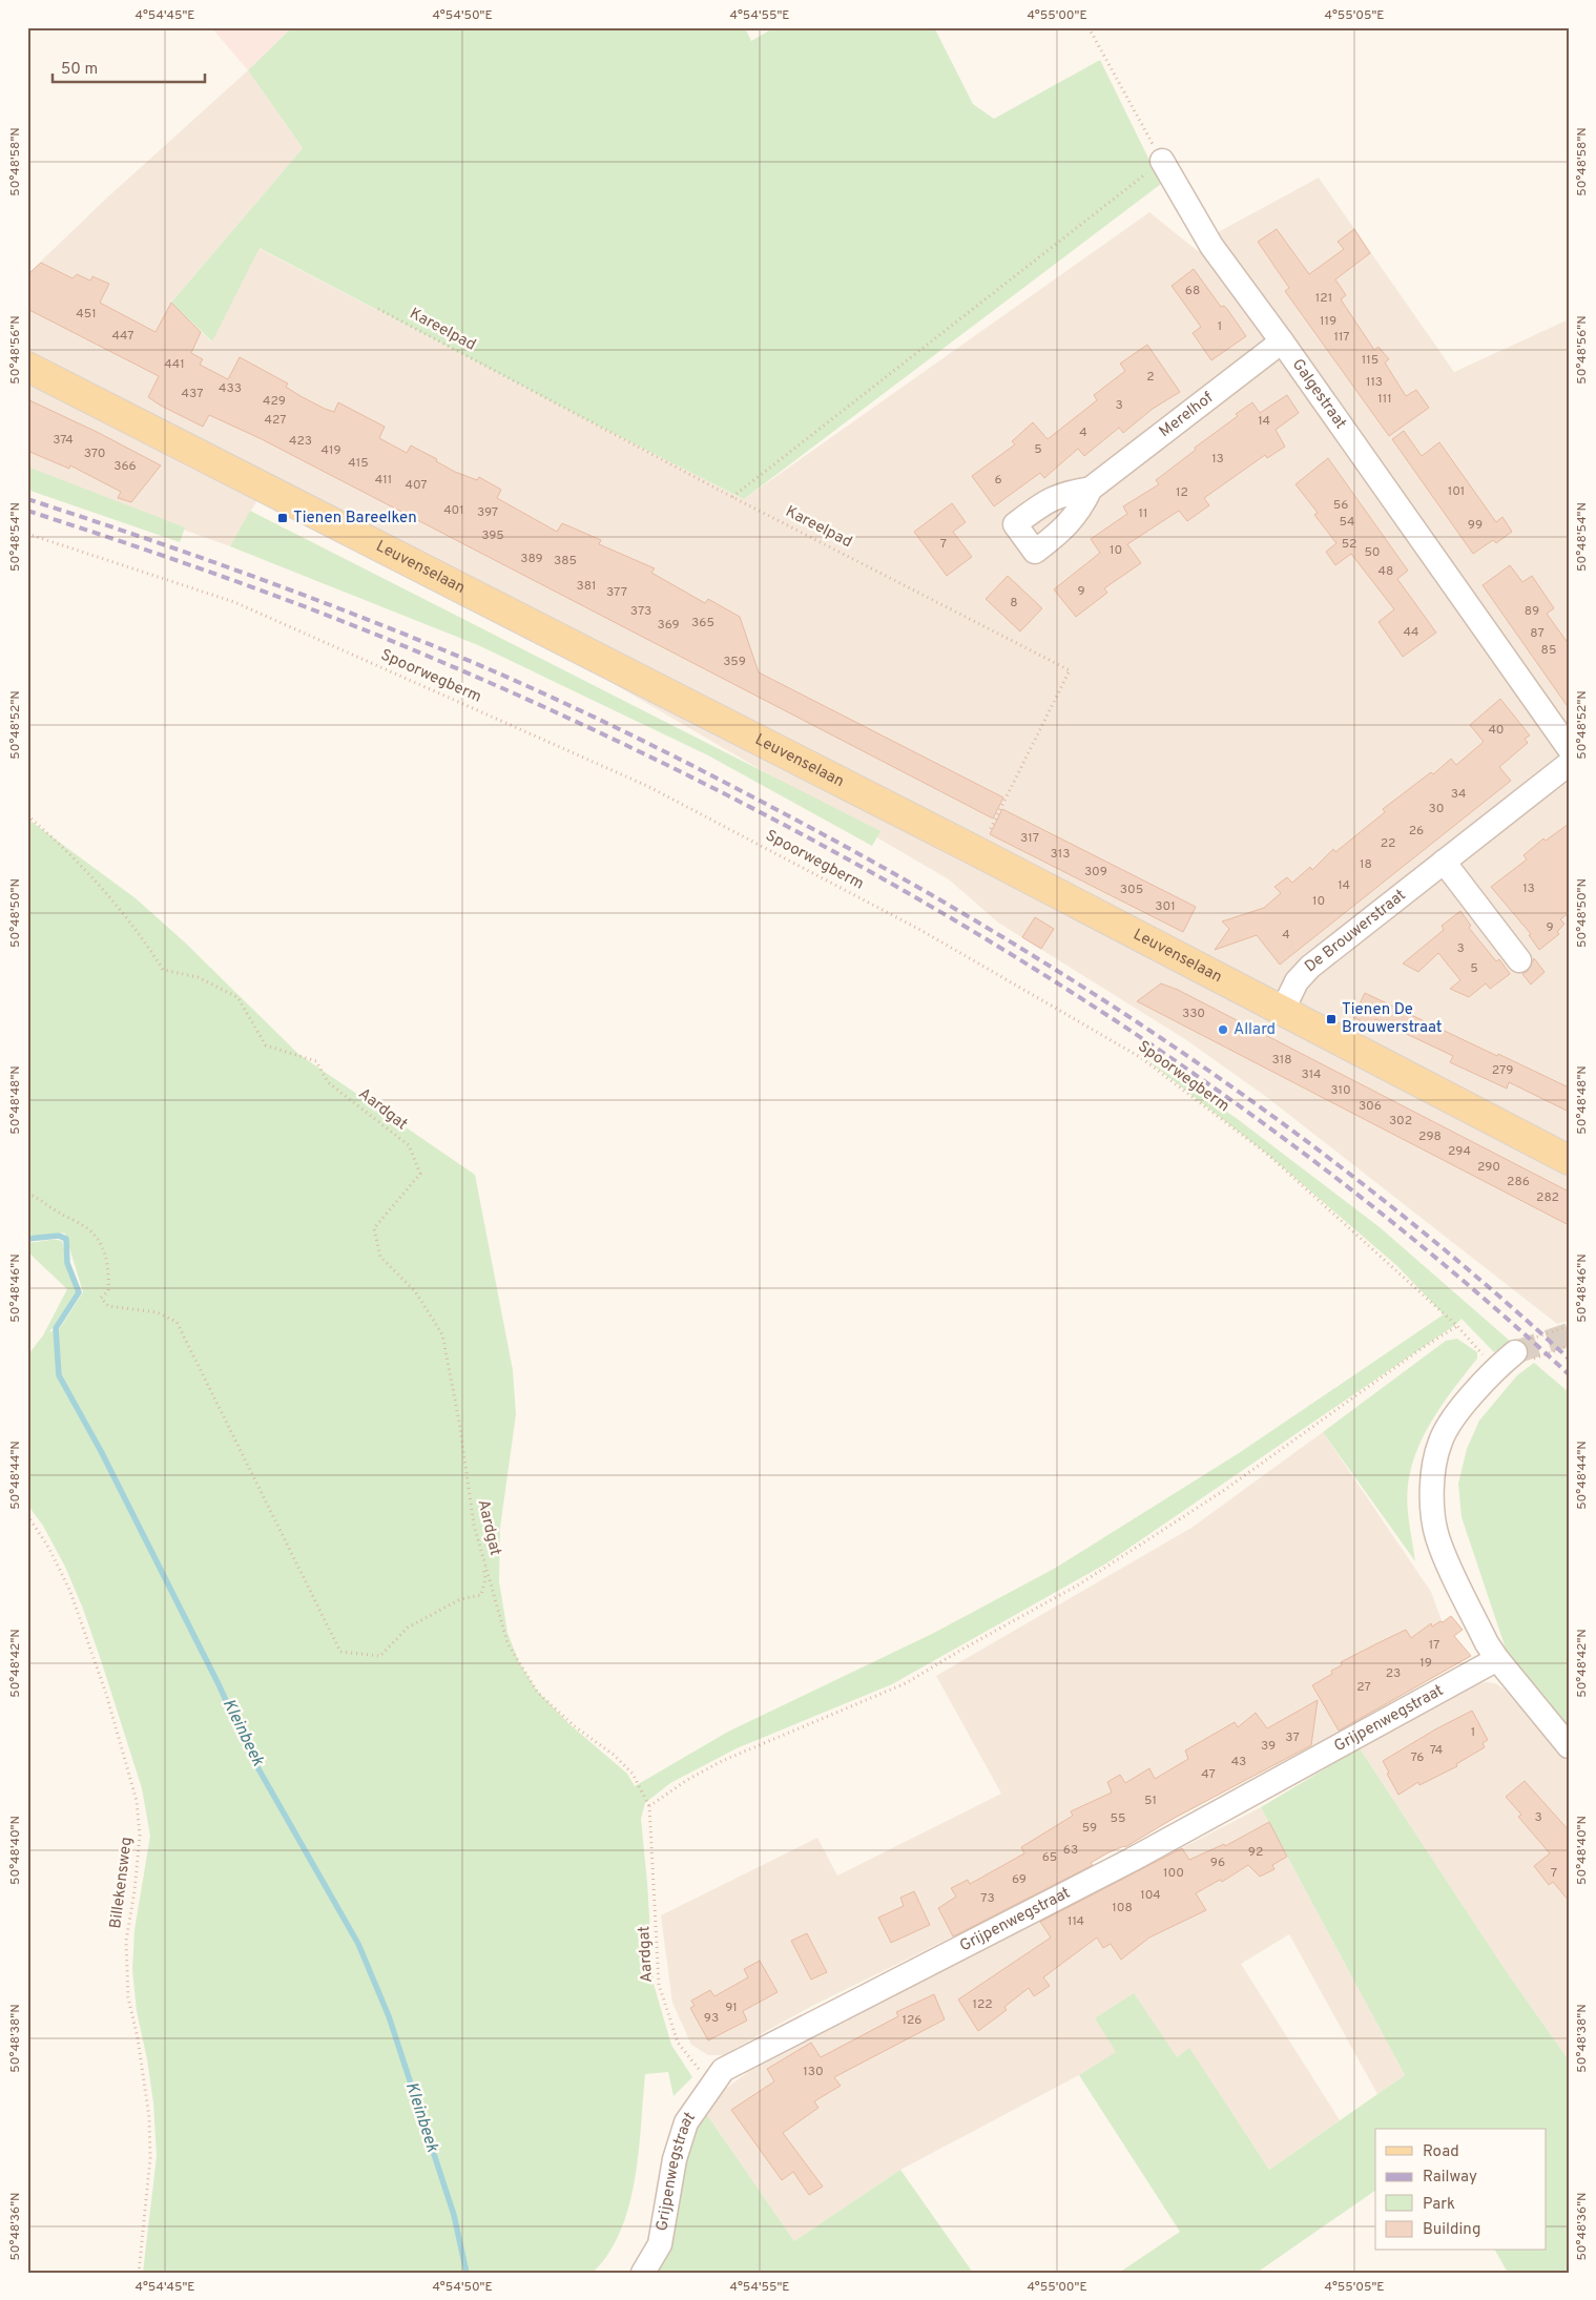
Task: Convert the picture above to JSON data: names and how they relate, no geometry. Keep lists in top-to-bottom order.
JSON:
{
  "streets": {
    "main road": ["Leuvenselaan"],
    "street": [
      "Galgestraat",
      "Merelhof",
      "De Brouwerstraat",
      "Grijpenwegstraat"
    ],
    "path": [
      "Kareelpad",
      "Spoorwegberm",
      "Aardgat",
      "Billekensweg"
    ]
  },
  "crossings": [
    ["Kareelpad", "Leuvenselaan"],
    ["Galgestraat", "Merelhof"],
    ["Leuvenselaan", "De Brouwerstraat"],
    ["Aardgat", "Grijpenwegstraat"]
  ],
  "water": ["Kleinbeek"],
  "places": {
    "transit": ["Tienen Bareelken", "Tienen De Brouwerstraat"],
    "other": ["Allard"]
  },
  "house_numbers": [
    "68",
    "121",
    "451",
    "119",
    "1",
    "447",
    "117",
    "115",
    "441",
    "2",
    "113",
    "433",
    "437",
    "111",
    "429",
    "3",
    "427",
    "14",
    "4",
    "374",
    "423",
    "5",
    "419",
    "370",
    "13",
    "415",
    "366",
    "411",
    "6",
    "407",
    "101",
    "12",
    "56",
    "401",
    "397",
    "11",
    "54",
    "99",
    "395",
    "7",
    "52",
    "10",
    "50",
    "389",
    "385",
    "48",
    "381",
    "9",
    "377",
    "8",
    "373",
    "89",
    "365",
    "369",
    "44",
    "87",
    "85",
    "359",
    "40",
    "34",
    "30",
    "26",
    "317",
    "22",
    "313",
    "18",
    "309",
    "14",
    "13",
    "305",
    "10",
    "301",
    "9",
    "4",
    "3",
    "5",
    "330",
    "318",
    "279",
    "314",
    "310",
    "306",
    "302",
    "298",
    "294",
    "290",
    "286",
    "282",
    "17",
    "19",
    "23",
    "27",
    "1",
    "37",
    "39",
    "74",
    "76",
    "43",
    "47",
    "51",
    "3",
    "55",
    "59",
    "63",
    "92",
    "65",
    "96",
    "100",
    "7",
    "69",
    "104",
    "73",
    "108",
    "114",
    "122",
    "91",
    "93",
    "126",
    "130"
  ],
  "legend": [
    "Road",
    "Railway",
    "Park",
    "Building"
  ],
  "scale_bar": "50 m",
  "coordinates": [
    "4°54'45\"E",
    "4°54'50\"E",
    "4°54'55\"E",
    "4°55'00\"E",
    "4°55'05\"E",
    "50°48'58\"N",
    "50°48'56\"N",
    "50°48'54\"N",
    "50°48'52\"N",
    "50°48'50\"N",
    "50°48'48\"N",
    "50°48'46\"N",
    "50°48'44\"N",
    "50°48'42\"N",
    "50°48'40\"N",
    "50°48'38\"N",
    "50°48'36\"N"
  ]
}
